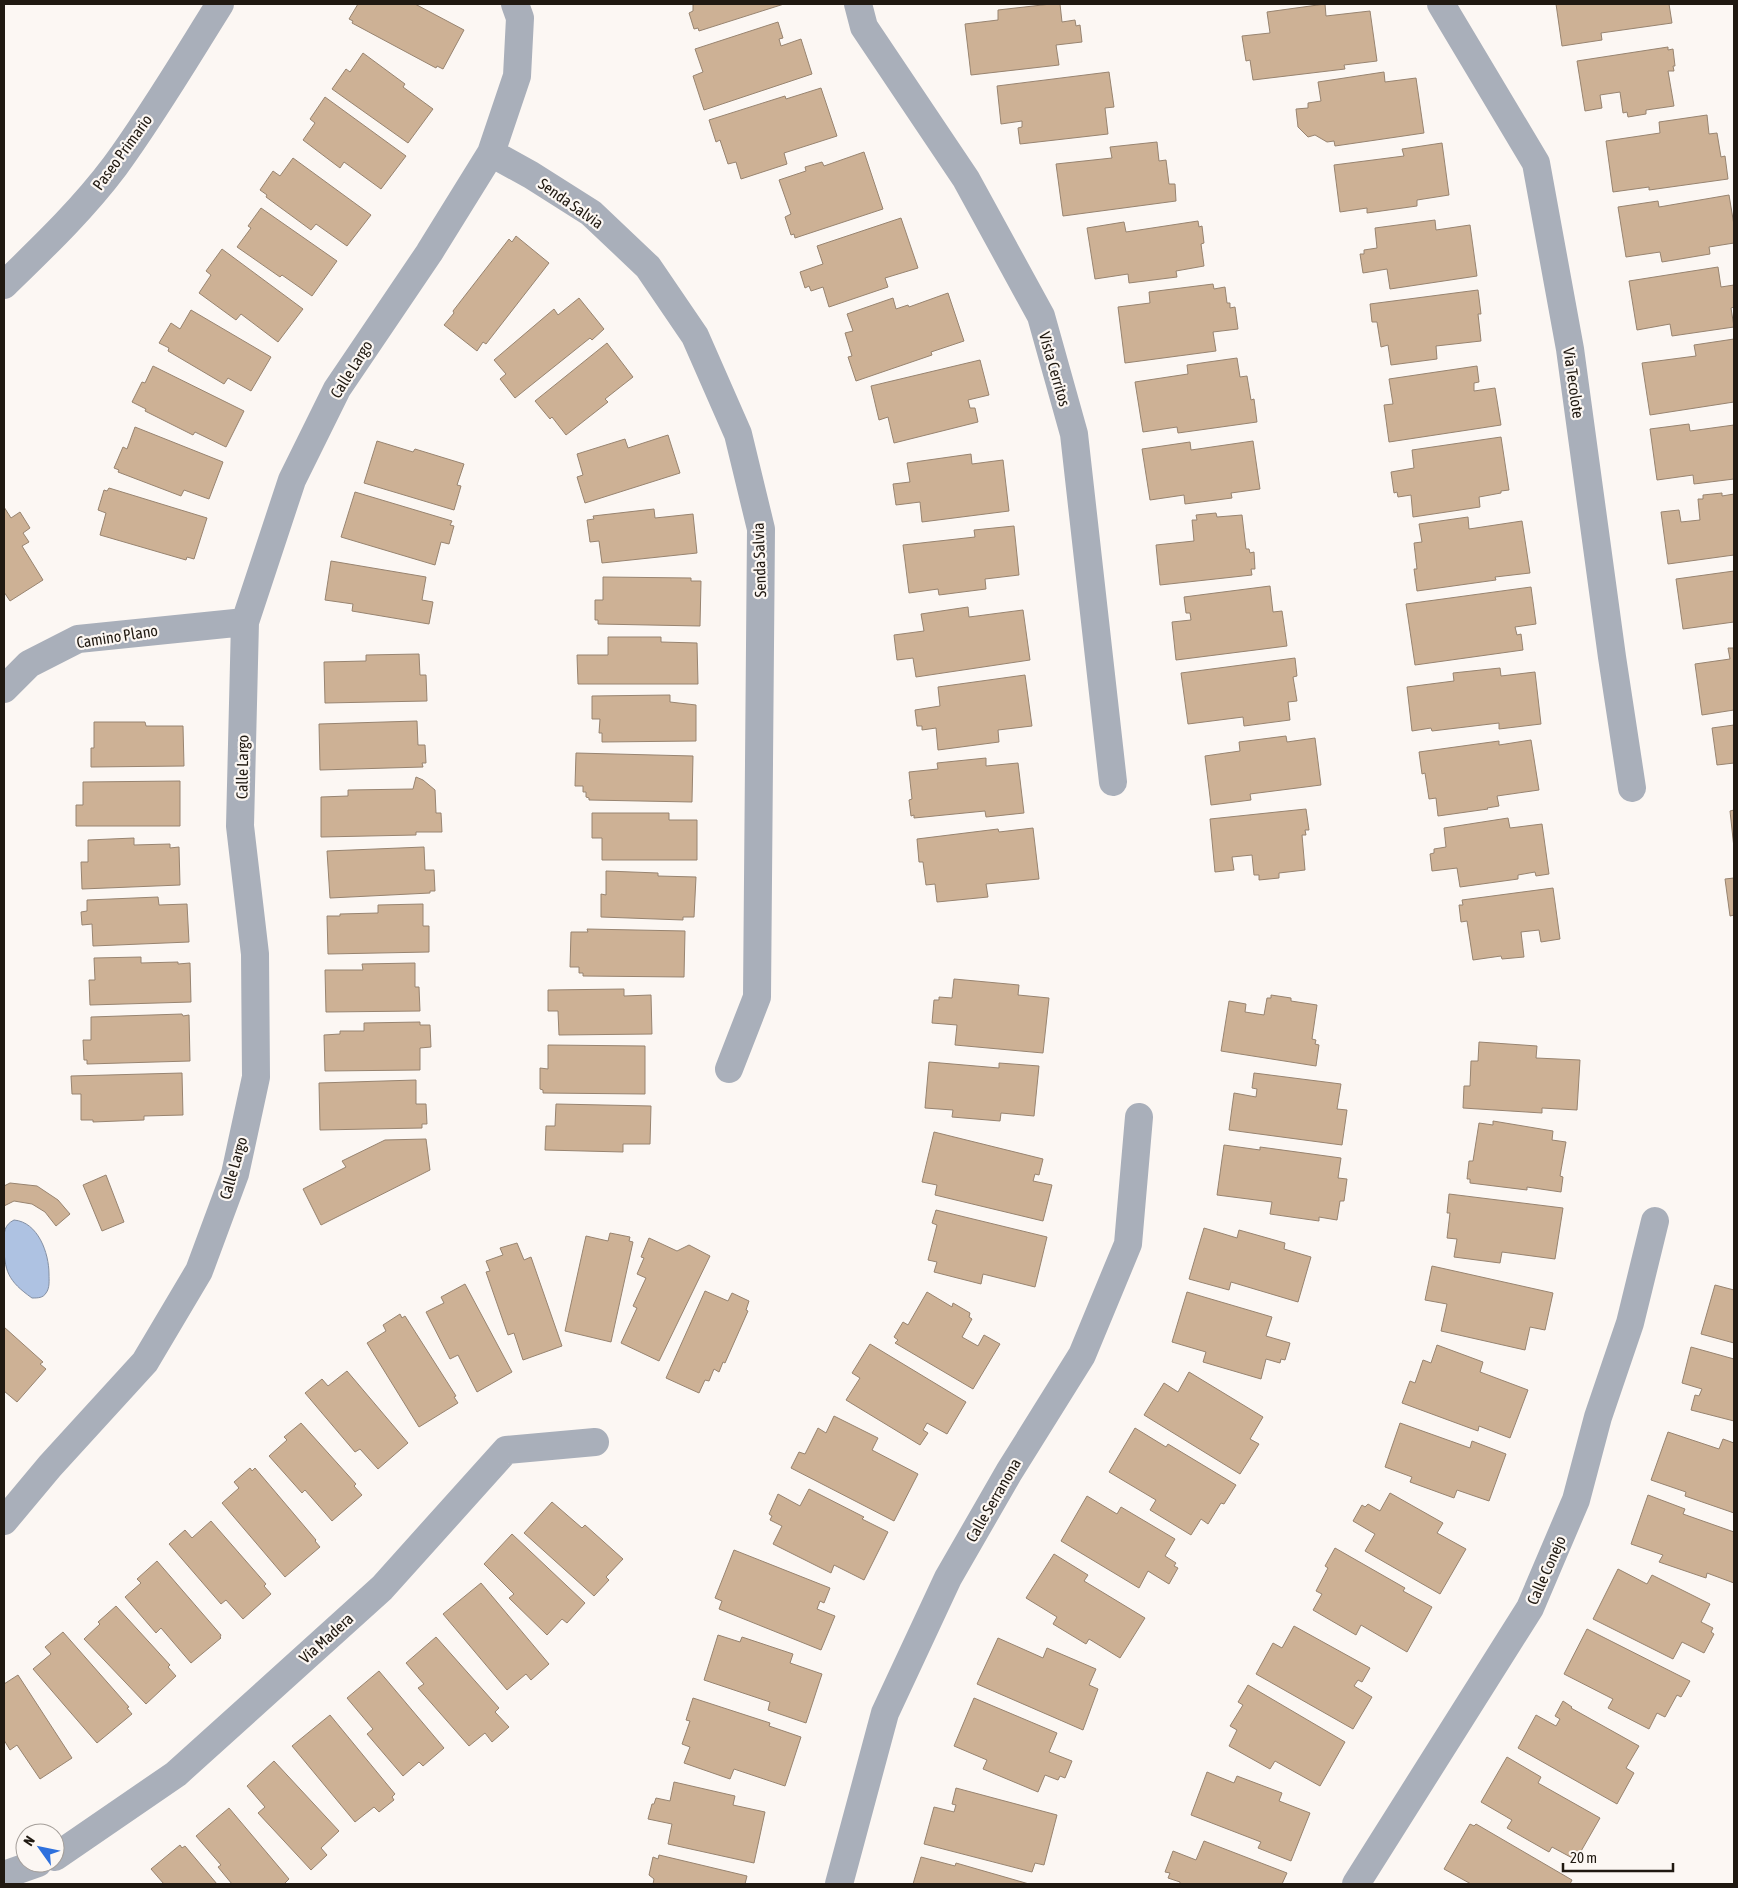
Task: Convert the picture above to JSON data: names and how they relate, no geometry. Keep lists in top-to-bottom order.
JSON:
{
  "streets": {
    "street": [
      "Paseo Primario",
      "Senda Salvia",
      "Calle Largo",
      "Vista Cerritos",
      "Via Tecolote",
      "Camino Plano",
      "Calle Serranona",
      "Calle Conejo",
      "Vía Madera"
    ]
  },
  "crossings": [
    ["Senda Salvia", "Calle Largo"],
    ["Calle Largo", "Camino Plano"]
  ],
  "scale_bar": "20 m",
  "north": "top left"
}
